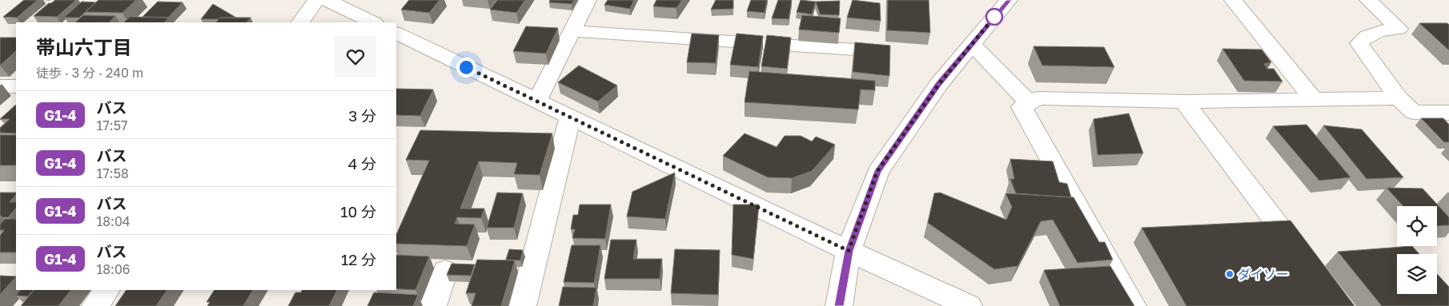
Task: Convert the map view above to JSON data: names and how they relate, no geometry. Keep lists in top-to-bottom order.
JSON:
{
  "places": ["ダイソー"],
  "lines": ["bus line G1-4"],
  "page": {
    "heading": ["帯山六丁目", "徒歩 · 3 分 · 240 m"],
    "list": [
      {
        "mark": "G1-4",
        "name": "バス",
        "note": "17:57",
        "value": "3 分"
      },
      {
        "mark": "G1-4",
        "name": "バス",
        "note": "17:58",
        "value": "4 分"
      },
      {
        "mark": "G1-4",
        "name": "バス",
        "note": "18:04",
        "value": "10 分"
      },
      {
        "mark": "G1-4",
        "name": "バス",
        "note": "18:06",
        "value": "12 分"
      }
    ]
  }
}
